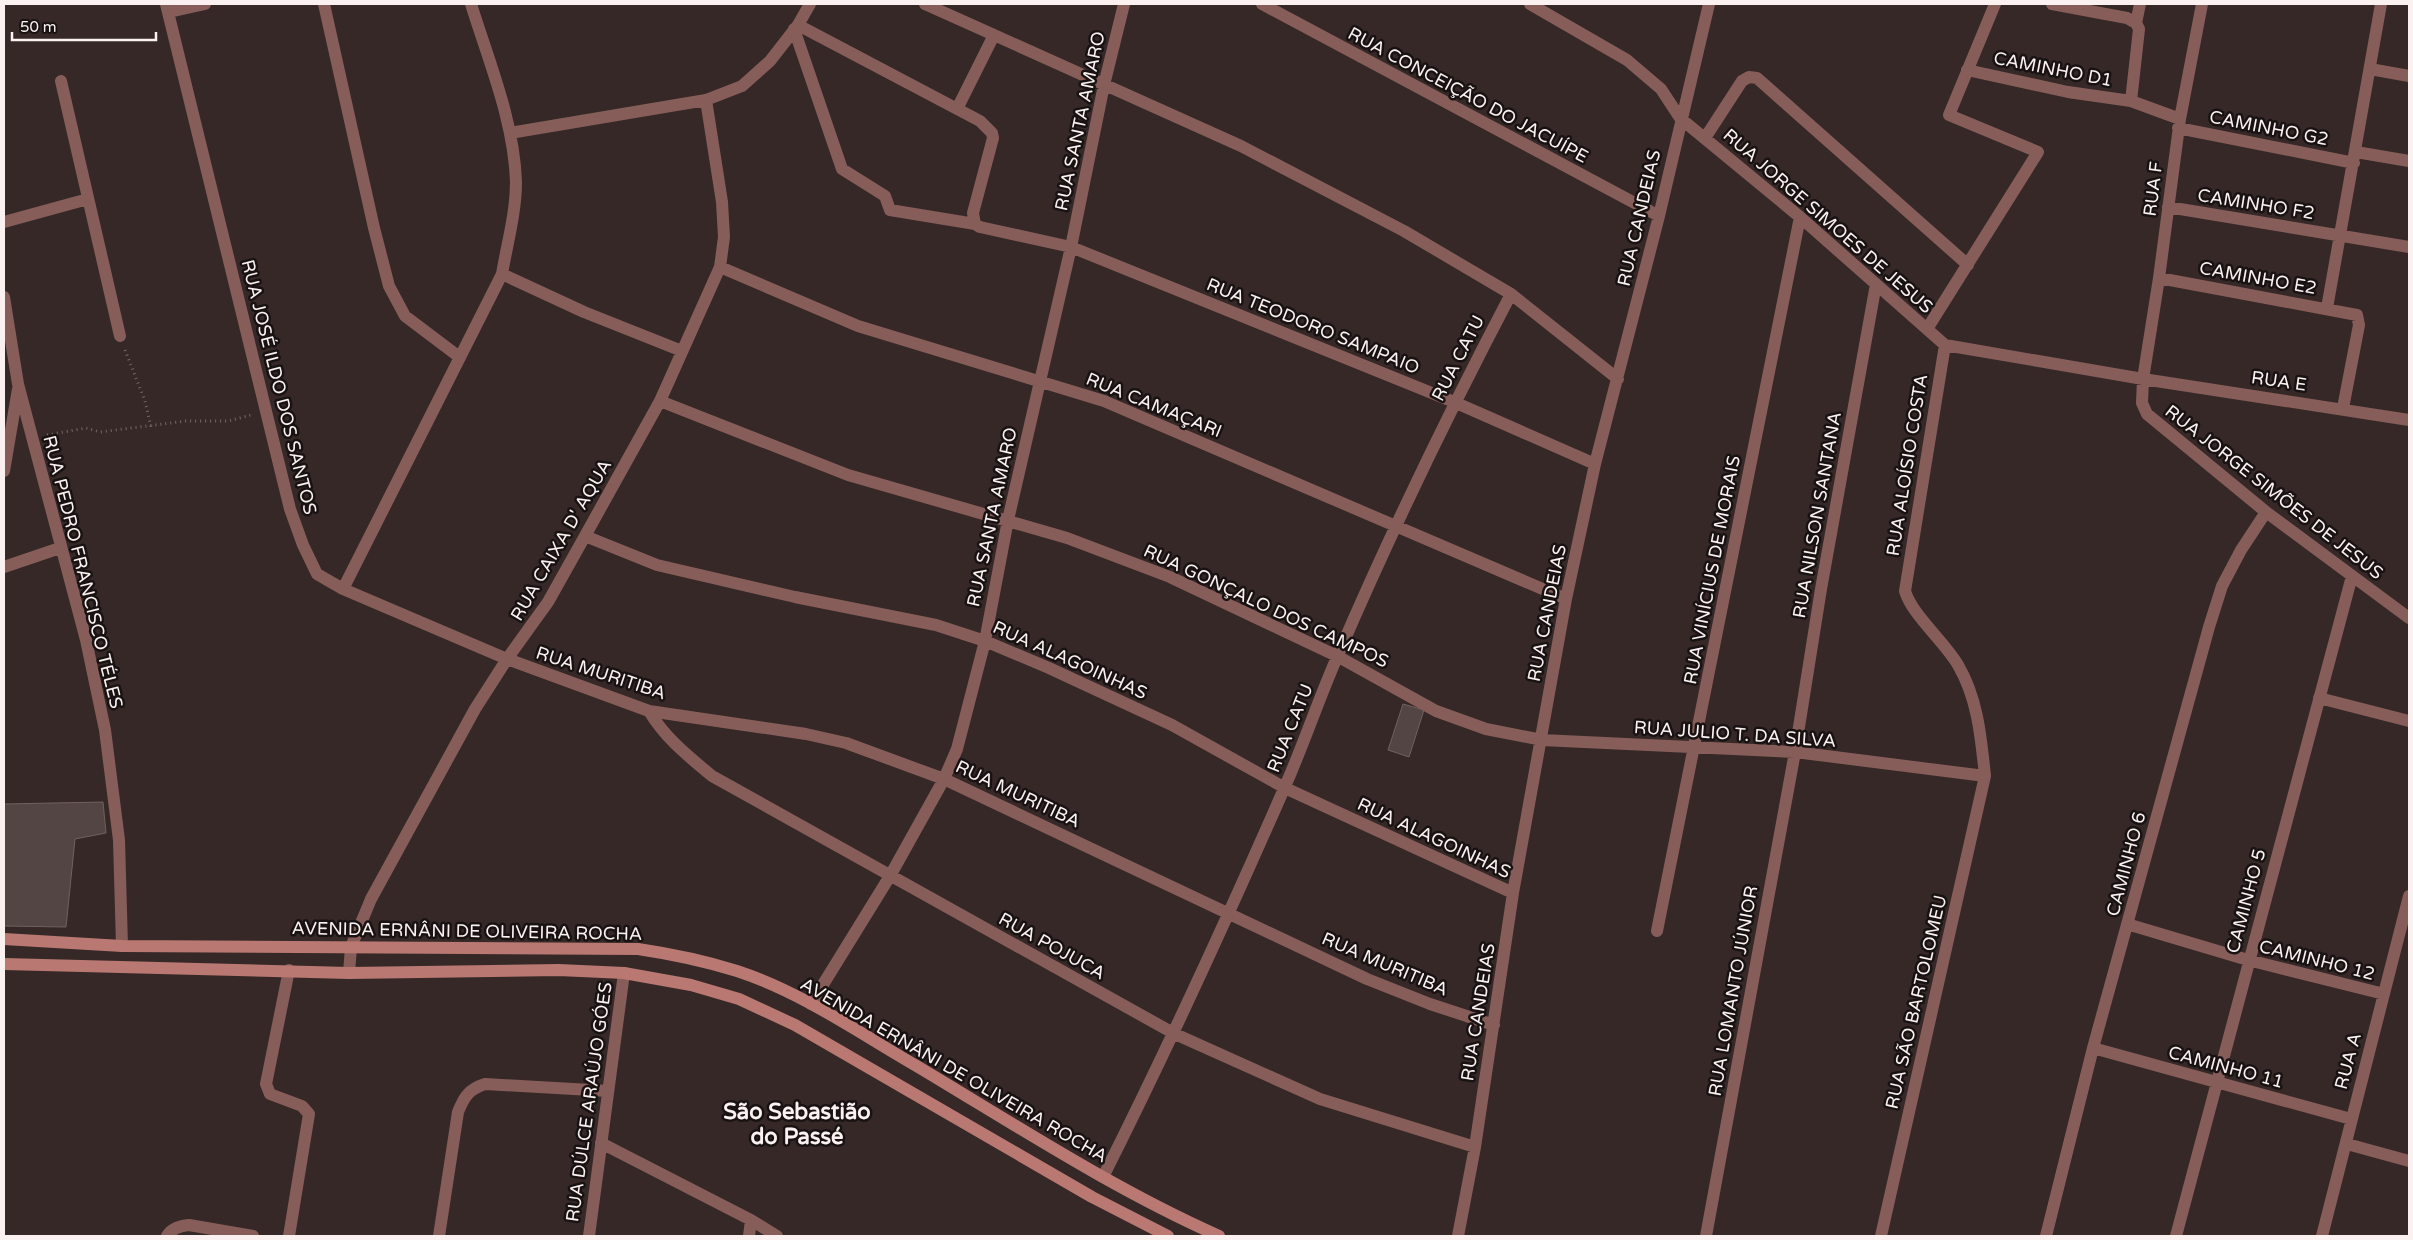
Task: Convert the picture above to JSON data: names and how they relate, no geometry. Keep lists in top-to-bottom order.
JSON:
{
  "streets": {
    "main road": ["AVENIDA ERNÂNI DE OLIVEIRA ROCHA"],
    "street": [
      "CAMINHO D1",
      "RUA CONCEIÇÃO DO JACUÍPE",
      "RUA SANTA AMARO",
      "CAMINHO G2",
      "RUA F",
      "CAMINHO F2",
      "RUA CANDEIAS",
      "RUA JORGE SIMOES DE JESUS",
      "CAMINHO E2",
      "RUA TEODORO SAMPAIO",
      "RUA CATU",
      "RUA E",
      "RUA JOSÉ ILDO DOS SANTOS",
      "RUA CAMAÇARI",
      "RUA ALOÍSIO COSTA",
      "RUA JORGE SIMÕES DE JESUS",
      "RUA NILSON SANTANA",
      "RUA CAIXA D' AQUA",
      "RUA VINÍCIUS DE MORAIS",
      "RUA PEDRO FRANCISCO TÉLES",
      "RUA GONÇALO DOS CAMPOS",
      "RUA ALAGOINHAS",
      "RUA MURITIBA",
      "RUA JULIO T. DA SILVA",
      "CAMINHO 6",
      "CAMINHO 5",
      "RUA POJUCA",
      "CAMINHO 12",
      "RUA LOMANTO JÚNIOR",
      "RUA SÃO BARTOLOMEU",
      "RUA A",
      "CAMINHO 11",
      "RUA DÚLCE ARAÚJO GÓES"
    ]
  },
  "crossings": [
    ["CAMINHO D1", "CAMINHO G2"],
    ["CAMINHO D1", "RUA F"],
    ["RUA CONCEIÇÃO DO JACUÍPE", "RUA CANDEIAS"],
    ["RUA SANTA AMARO", "RUA TEODORO SAMPAIO"],
    ["RUA SANTA AMARO", "RUA CAMAÇARI"],
    ["RUA SANTA AMARO", "RUA GONÇALO DOS CAMPOS"],
    ["RUA SANTA AMARO", "RUA ALAGOINHAS"],
    ["RUA SANTA AMARO", "RUA MURITIBA"],
    ["RUA SANTA AMARO", "AVENIDA ERNÂNI DE OLIVEIRA ROCHA"],
    ["RUA SANTA AMARO", "RUA POJUCA"],
    ["CAMINHO G2", "RUA F"],
    ["RUA F", "CAMINHO F2"],
    ["RUA F", "CAMINHO E2"],
    ["RUA F", "RUA E"],
    ["RUA F", "RUA JORGE SIMÕES DE JESUS"],
    ["RUA CANDEIAS", "RUA JORGE SIMOES DE JESUS"],
    ["RUA CANDEIAS", "RUA TEODORO SAMPAIO"],
    ["RUA CANDEIAS", "RUA CAMAÇARI"],
    ["RUA CANDEIAS", "RUA GONÇALO DOS CAMPOS"],
    ["RUA CANDEIAS", "RUA ALAGOINHAS"],
    ["RUA CANDEIAS", "RUA MURITIBA"],
    ["RUA CANDEIAS", "RUA JULIO T. DA SILVA"],
    ["RUA CANDEIAS", "RUA POJUCA"],
    ["RUA JORGE SIMOES DE JESUS", "RUA ALOÍSIO COSTA"],
    ["RUA JORGE SIMOES DE JESUS", "RUA NILSON SANTANA"],
    ["RUA JORGE SIMOES DE JESUS", "RUA VINÍCIUS DE MORAIS"],
    ["CAMINHO E2", "RUA E"],
    ["RUA TEODORO SAMPAIO", "RUA CATU"],
    ["RUA CATU", "RUA CAMAÇARI"],
    ["RUA CATU", "RUA GONÇALO DOS CAMPOS"],
    ["RUA CATU", "RUA ALAGOINHAS"],
    ["RUA CATU", "RUA MURITIBA"],
    ["RUA CATU", "AVENIDA ERNÂNI DE OLIVEIRA ROCHA"],
    ["RUA CATU", "RUA POJUCA"],
    ["RUA E", "RUA JORGE SIMÕES DE JESUS"],
    ["RUA JOSÉ ILDO DOS SANTOS", "RUA CAIXA D' AQUA"],
    ["RUA JOSÉ ILDO DOS SANTOS", "RUA MURITIBA"],
    ["RUA CAMAÇARI", "RUA CAIXA D' AQUA"],
    ["RUA ALOÍSIO COSTA", "RUA JULIO T. DA SILVA"],
    ["RUA ALOÍSIO COSTA", "RUA SÃO BARTOLOMEU"],
    ["RUA JORGE SIMÕES DE JESUS", "CAMINHO 6"],
    ["RUA JORGE SIMÕES DE JESUS", "CAMINHO 5"],
    ["RUA NILSON SANTANA", "RUA JULIO T. DA SILVA"],
    ["RUA NILSON SANTANA", "RUA LOMANTO JÚNIOR"],
    ["RUA CAIXA D' AQUA", "RUA GONÇALO DOS CAMPOS"],
    ["RUA CAIXA D' AQUA", "RUA ALAGOINHAS"],
    ["RUA CAIXA D' AQUA", "RUA MURITIBA"],
    ["RUA CAIXA D' AQUA", "AVENIDA ERNÂNI DE OLIVEIRA ROCHA"],
    ["RUA VINÍCIUS DE MORAIS", "RUA JULIO T. DA SILVA"],
    ["RUA PEDRO FRANCISCO TÉLES", "AVENIDA ERNÂNI DE OLIVEIRA ROCHA"],
    ["RUA GONÇALO DOS CAMPOS", "RUA JULIO T. DA SILVA"],
    ["RUA MURITIBA", "RUA POJUCA"],
    ["RUA JULIO T. DA SILVA", "RUA LOMANTO JÚNIOR"],
    ["RUA JULIO T. DA SILVA", "RUA SÃO BARTOLOMEU"],
    ["CAMINHO 6", "CAMINHO 12"],
    ["CAMINHO 6", "CAMINHO 11"],
    ["CAMINHO 5", "CAMINHO 12"],
    ["CAMINHO 5", "CAMINHO 11"],
    ["CAMINHO 12", "RUA A"],
    ["RUA A", "CAMINHO 11"]
  ],
  "districts": ["São Sebastião do Passé"],
  "scale_bar": "50 m"
}
